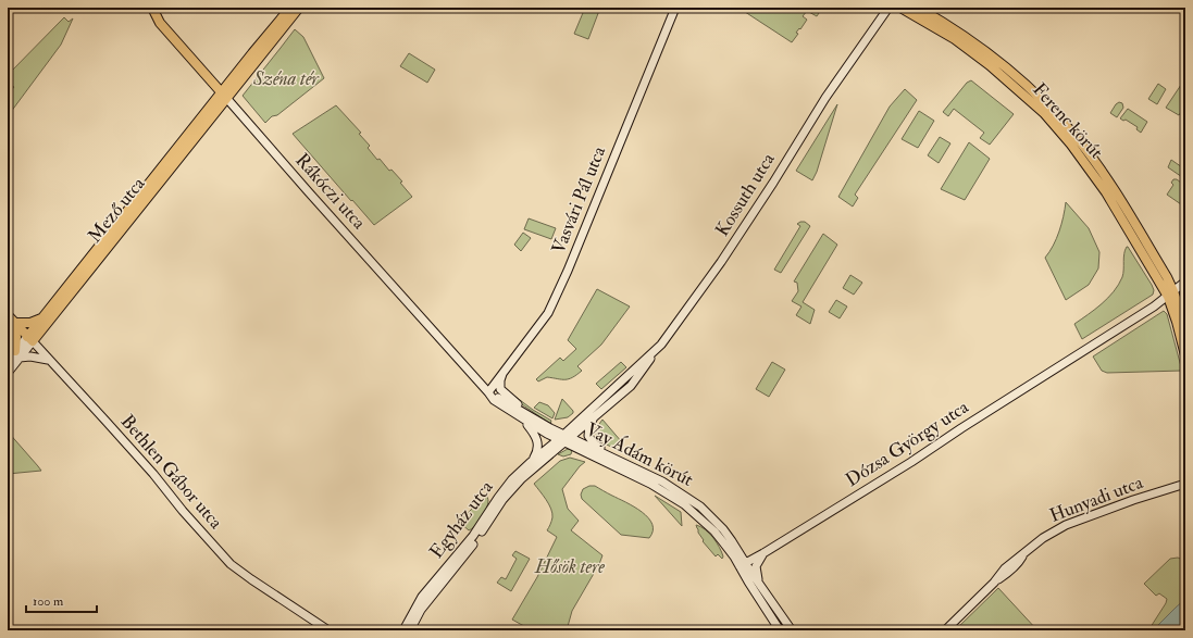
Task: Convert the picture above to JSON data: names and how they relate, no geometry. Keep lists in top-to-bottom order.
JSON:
{
  "streets": {
    "main road": [
      "Ferenc körút",
      "Rákóczi utca",
      "Mező utca",
      "Bethlen Gábor utca"
    ],
    "street": [
      "Kossuth utca",
      "Vasvári Pál utca",
      "Dózsa György utca",
      "Vay Ádám körút",
      "Hunyadi utca",
      "Egyház utca"
    ]
  },
  "crossings": [
    ["Ferenc körút", "Dózsa György utca"],
    ["Rákóczi utca", "Kossuth utca"],
    ["Rákóczi utca", "Vasvári Pál utca"],
    ["Rákóczi utca", "Mező utca"],
    ["Rákóczi utca", "Vay Ádám körút"],
    ["Rákóczi utca", "Egyház utca"],
    ["Kossuth utca", "Vay Ádám körút"],
    ["Kossuth utca", "Egyház utca"],
    ["Mező utca", "Bethlen Gábor utca"],
    ["Dózsa György utca", "Vay Ádám körút"],
    ["Vay Ádám körút", "Egyház utca"]
  ],
  "parks": ["Széna tér", "Hősök tere"],
  "scale_bar": "100 m"
}
